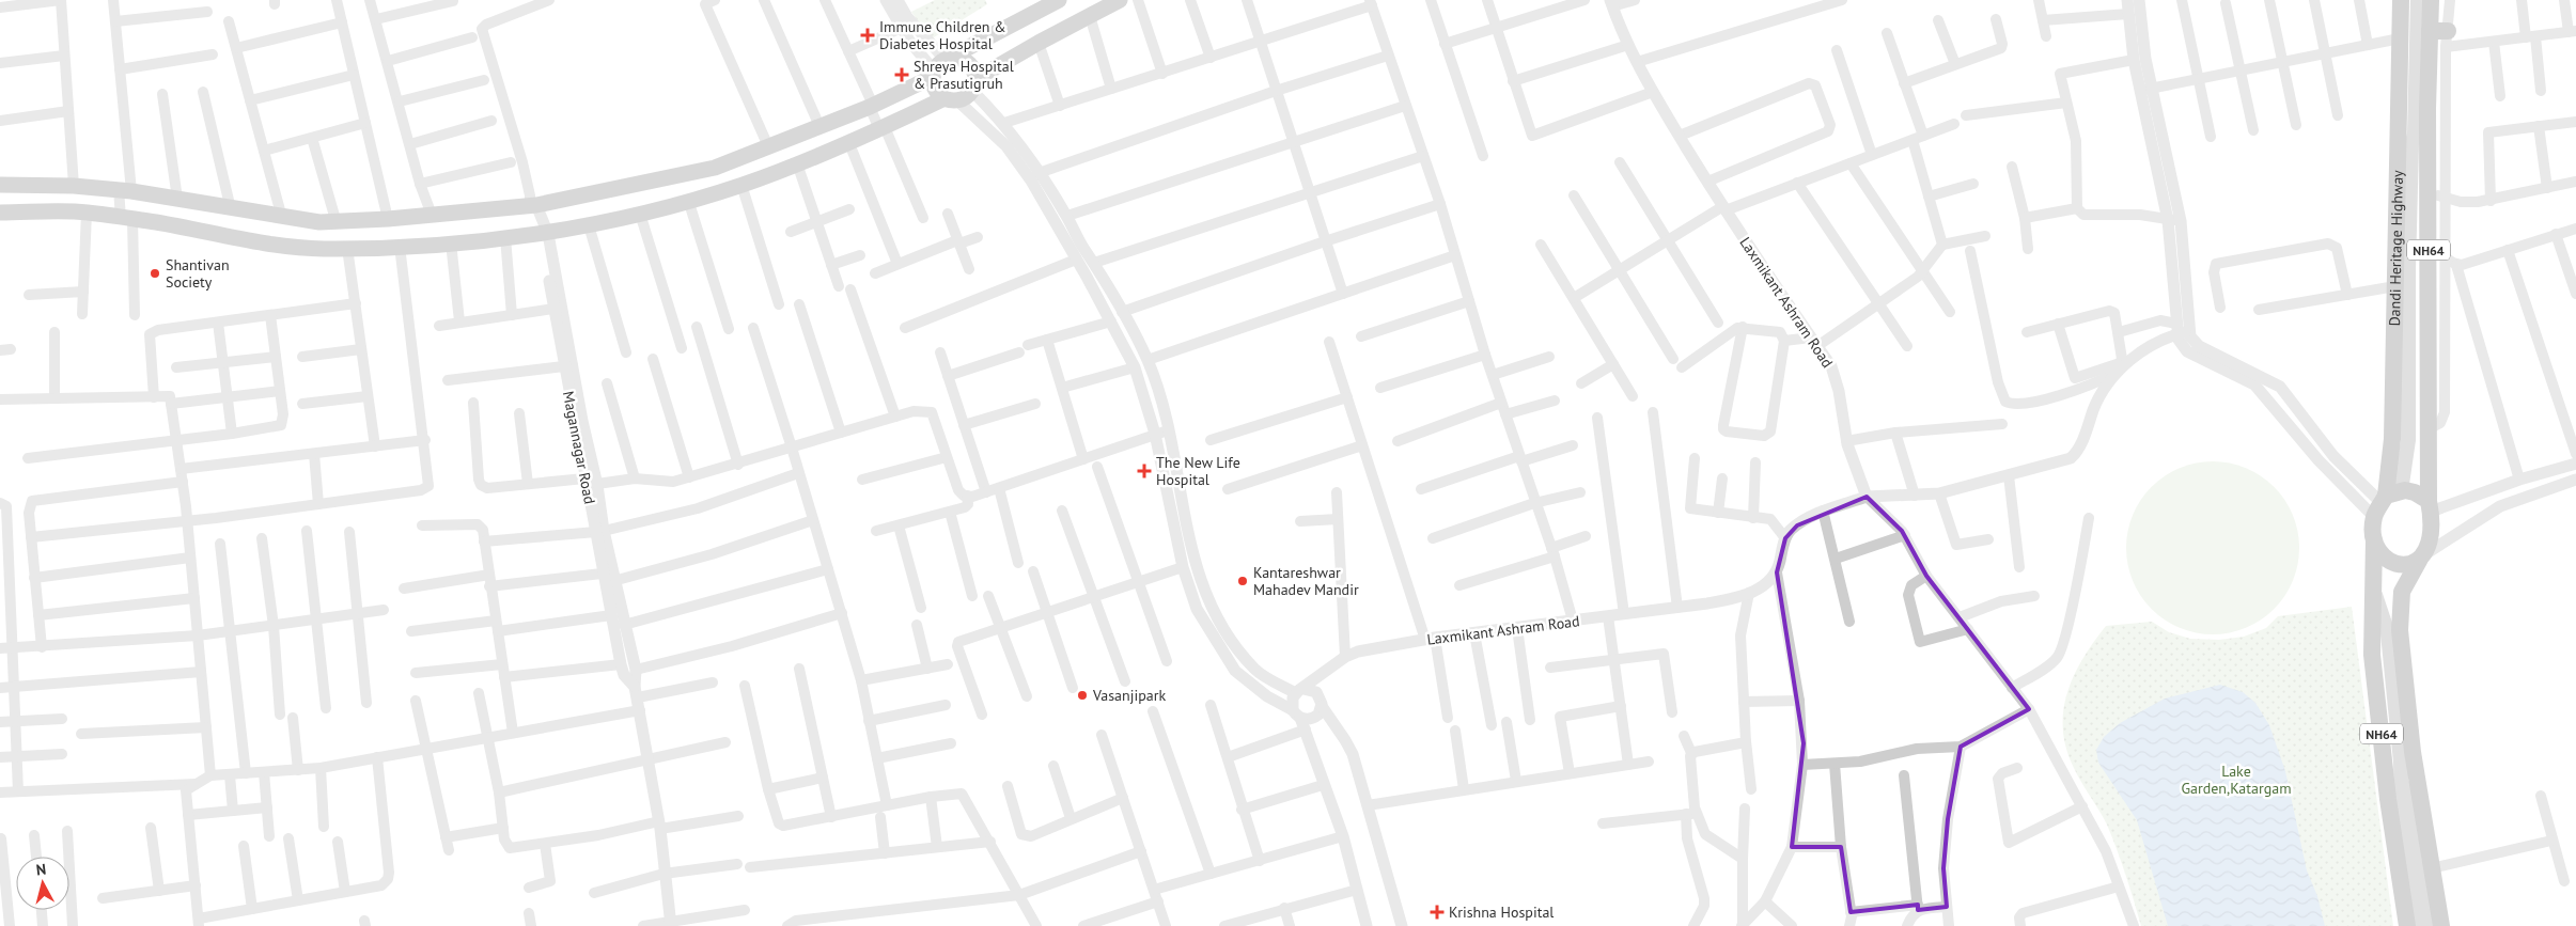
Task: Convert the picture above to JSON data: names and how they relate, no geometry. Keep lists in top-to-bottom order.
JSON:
{
  "streets": {
    "highway": ["Dandi Heritage Highway", "NH64"],
    "street": ["Laxmikant Ashram Road", "Magannagar Road"]
  },
  "crossings": [
    ["Dandi Heritage Highway", "NH64"]
  ],
  "parks": ["Lake Garden,Katargam"],
  "places": {
    "health": [
      "Immune Children & Diabetes Hospital",
      "Shreya Hospital & Prasutigruh",
      "The New Life Hospital",
      "Krishna Hospital"
    ],
    "other": ["Shantivan Society", "Kantareshwar Mahadev Mandir", "Vasanjipark"]
  },
  "north": "top"
}
